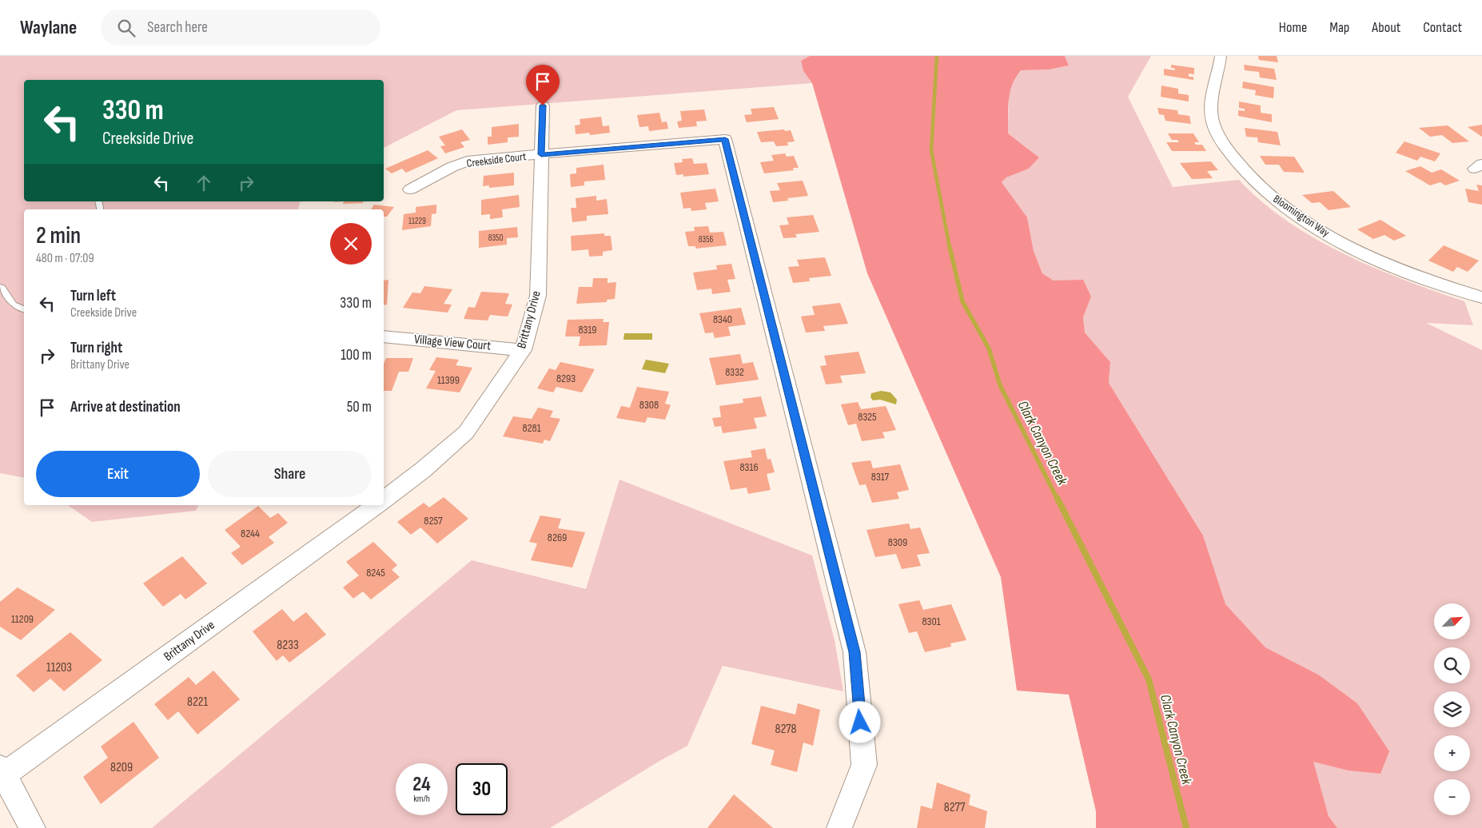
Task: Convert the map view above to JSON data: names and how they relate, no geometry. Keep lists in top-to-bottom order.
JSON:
{
  "streets": {
    "street": [
      "Creekside Court",
      "Bloomington Way",
      "Brittany Drive",
      "Village View Court"
    ]
  },
  "crossings": [
    ["Creekside Court", "Brittany Drive"],
    ["Brittany Drive", "Village View Court"]
  ],
  "water": ["Clark Canyon Creek"],
  "house_numbers": [
    "11229",
    "8350",
    "8356",
    "8340",
    "8319",
    "8332",
    "8293",
    "11399",
    "8308",
    "8325",
    "8281",
    "8316",
    "8317",
    "8257",
    "8244",
    "8269",
    "8309",
    "8245",
    "11209",
    "8301",
    "8233",
    "11203",
    "8221",
    "8278",
    "8209",
    "8277"
  ],
  "north": "top right",
  "page": {
    "header": "Waylane",
    "search": "Search here",
    "nav": [
      "Home",
      "Map",
      "About",
      "Contact"
    ],
    "turn": ["330 m", "Creekside Drive"],
    "heading": ["2 min", "480 m · 07:09"],
    "list": [
      {
        "name": "Turn left",
        "note": "Creekside Drive",
        "value": "330 m"
      },
      {
        "name": "Turn right",
        "note": "Brittany Drive",
        "value": "100 m"
      },
      {
        "name": "Arrive at destination",
        "value": "50 m"
      }
    ],
    "buttons": ["Exit", "Share"],
    "map_buttons": ["+", "−"],
    "speed": "24 km/h",
    "limit": "30"
  }
}
